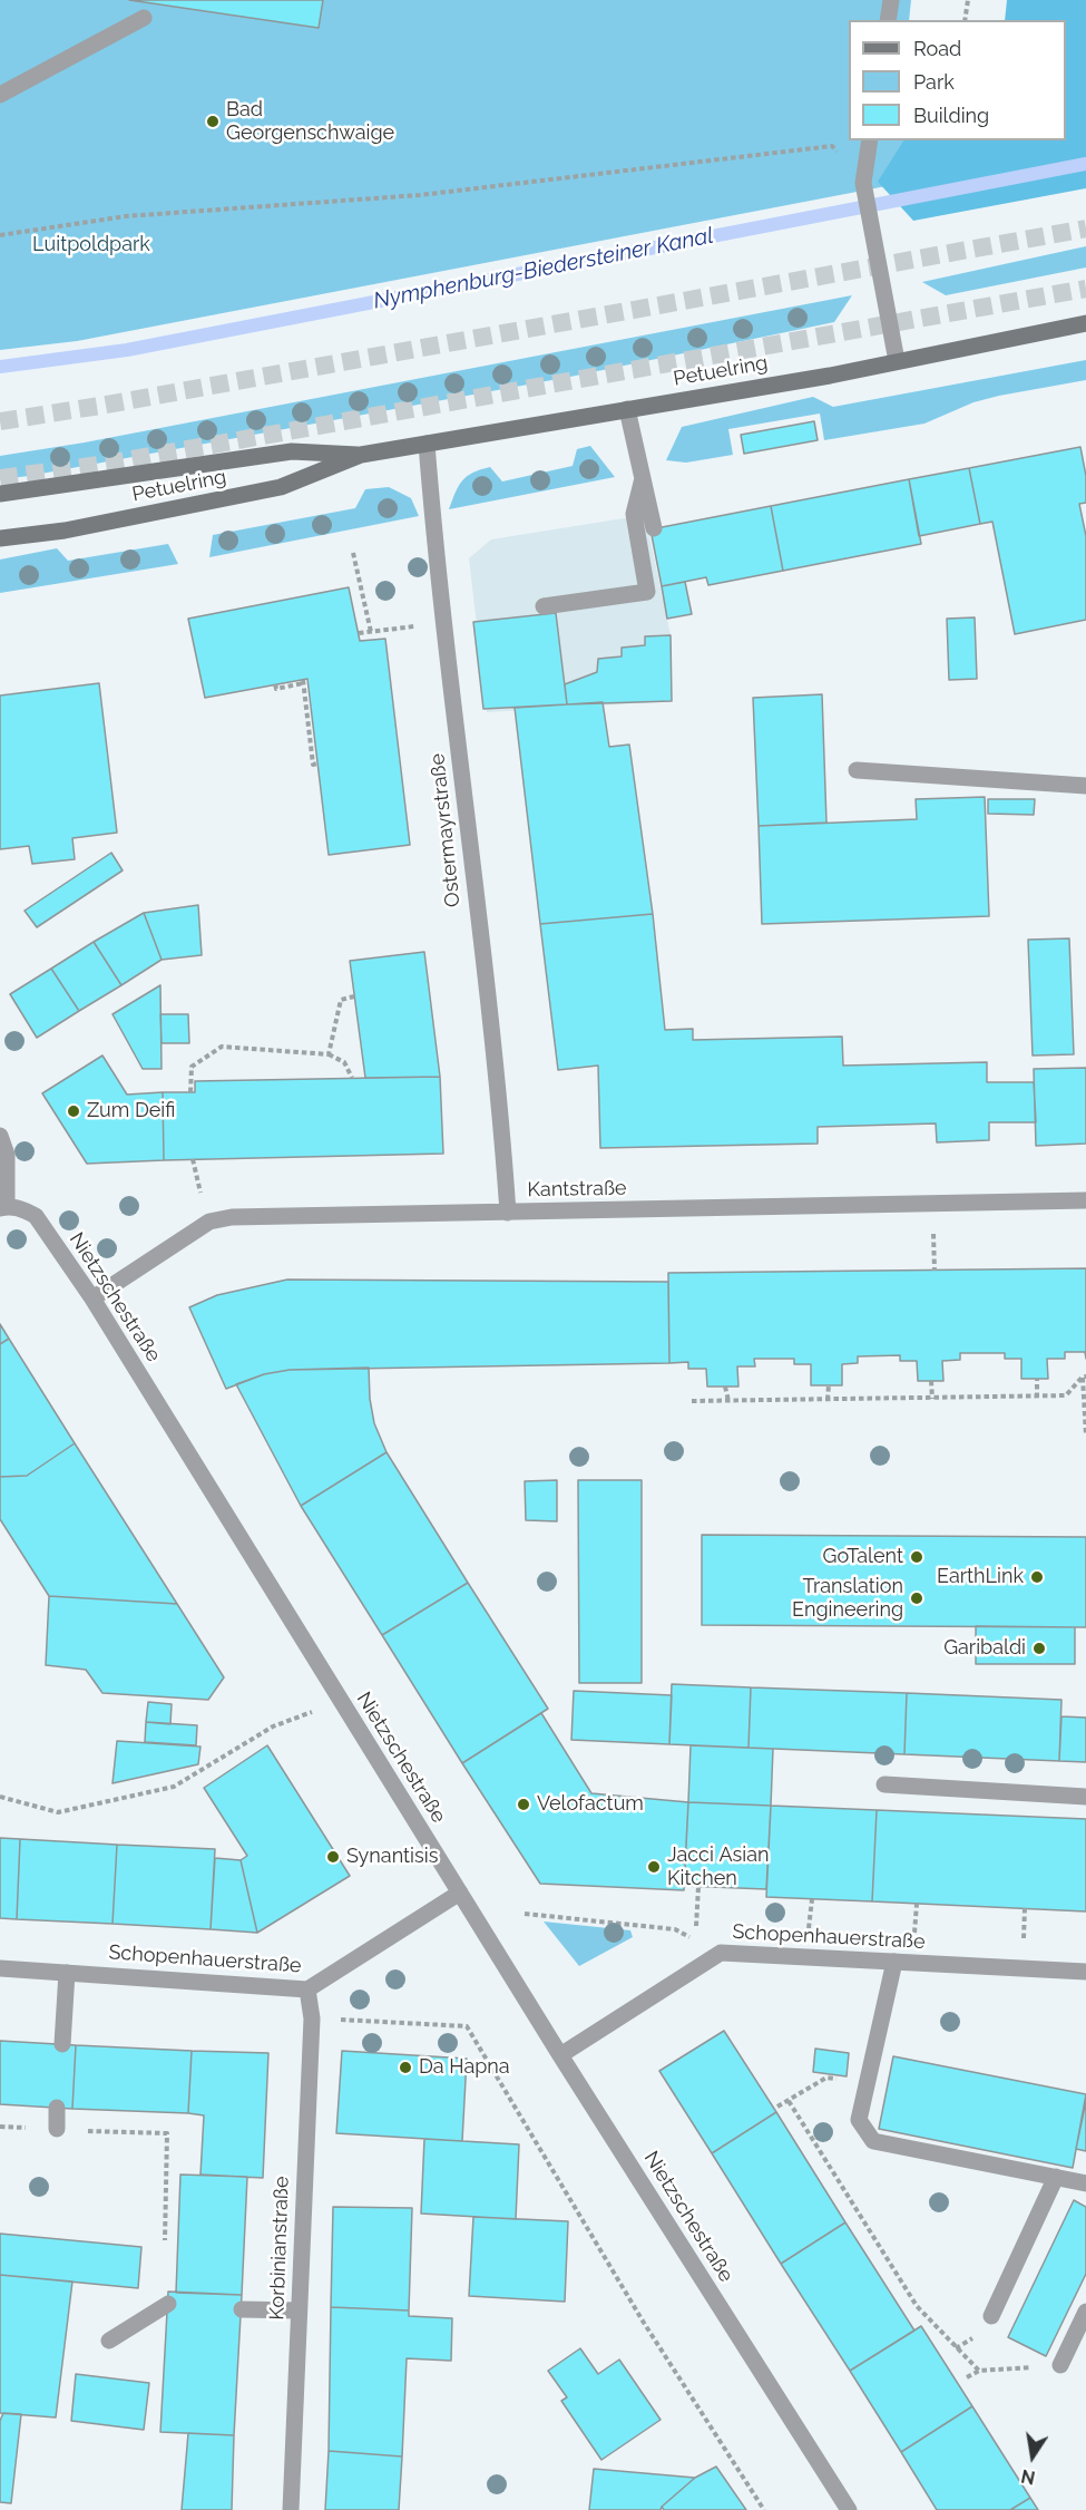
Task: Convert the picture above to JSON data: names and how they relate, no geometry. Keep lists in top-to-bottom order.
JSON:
{
  "streets": {
    "main road": ["Petuelring"],
    "street": [
      "Ostermayrstraße",
      "Kantstraße",
      "Nietzschestraße",
      "Schopenhauerstraße",
      "Korbinianstraße"
    ]
  },
  "crossings": [
    ["Petuelring", "Ostermayrstraße"],
    ["Ostermayrstraße", "Kantstraße"],
    ["Kantstraße", "Nietzschestraße"],
    ["Nietzschestraße", "Schopenhauerstraße"],
    ["Schopenhauerstraße", "Korbinianstraße"]
  ],
  "water": ["Nymphenburg-Biedersteiner Kanal"],
  "parks": ["Luitpoldpark"],
  "places": [
    "Bad Georgenschwaige",
    "Zum Deifi",
    "GoTalent",
    "EarthLink",
    "Translation Engineering",
    "Garibaldi",
    "Velofactum",
    "Synantisis",
    "Jacci Asian Kitchen",
    "Da Hapna"
  ],
  "legend": ["Road", "Park", "Building"],
  "north": "bottom"
}
